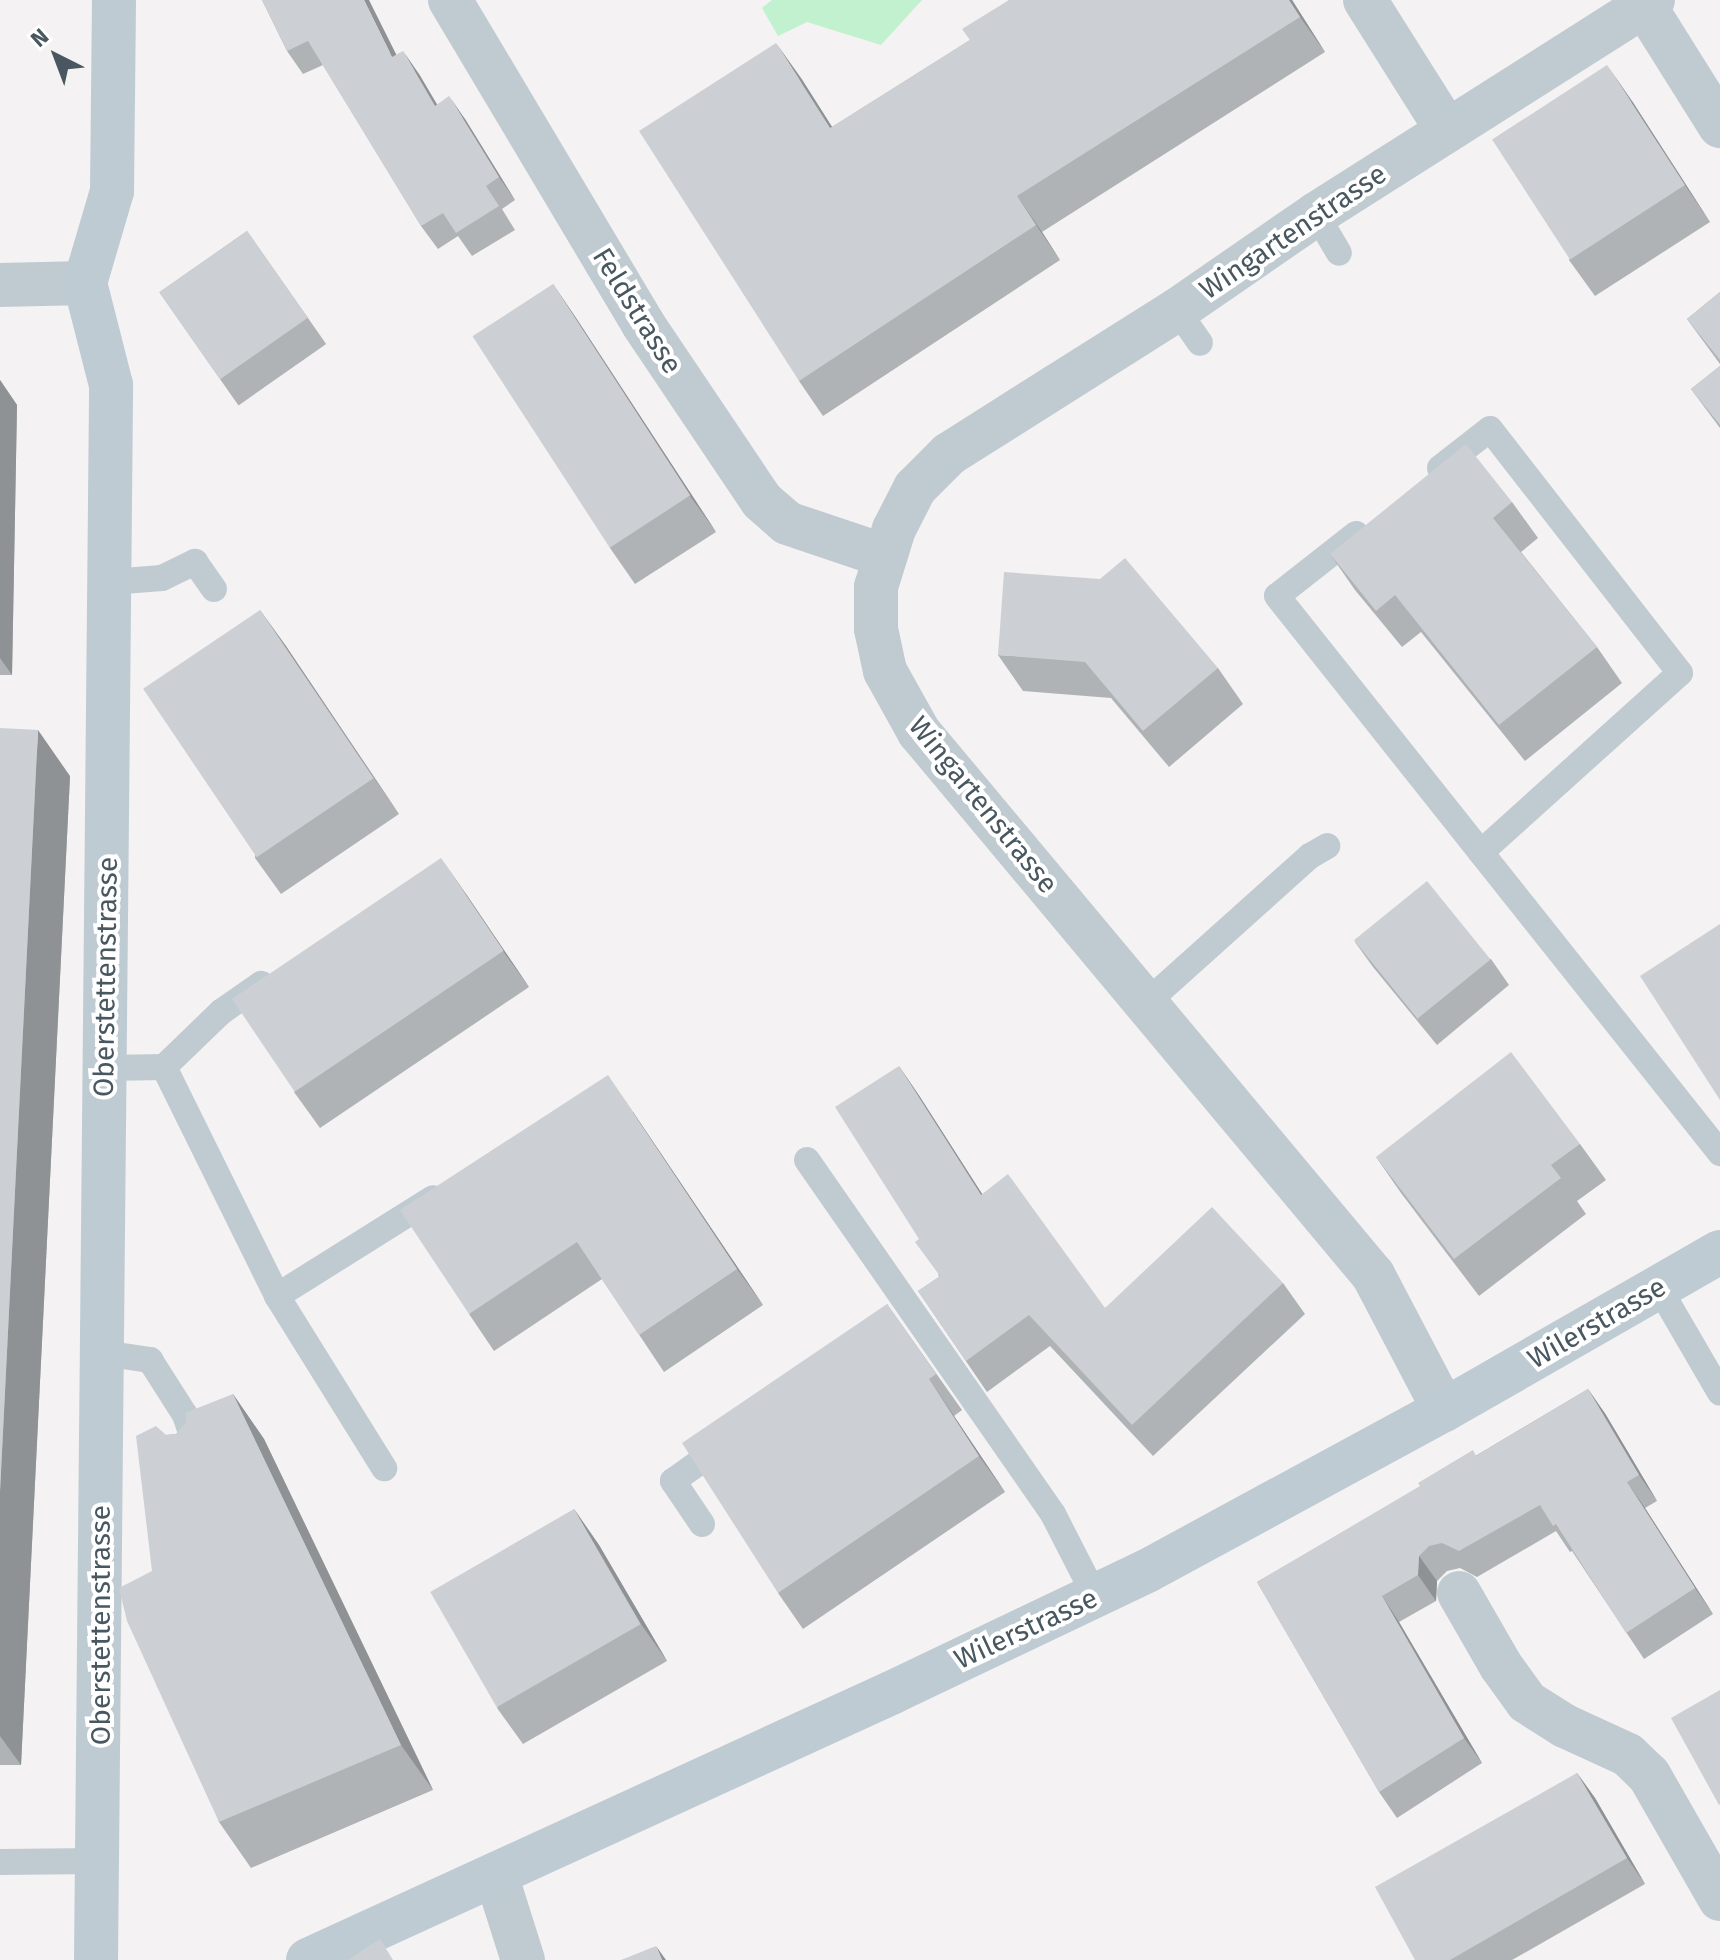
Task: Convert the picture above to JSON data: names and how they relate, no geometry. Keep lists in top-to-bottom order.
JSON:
{
  "streets": {
    "street": [
      "Wingartenstrasse",
      "Feldstrasse",
      "Oberstettenstrasse",
      "Wilerstrasse"
    ]
  },
  "crossings": [
    ["Wingartenstrasse", "Feldstrasse"],
    ["Wingartenstrasse", "Wilerstrasse"]
  ],
  "north": "top left"
}
